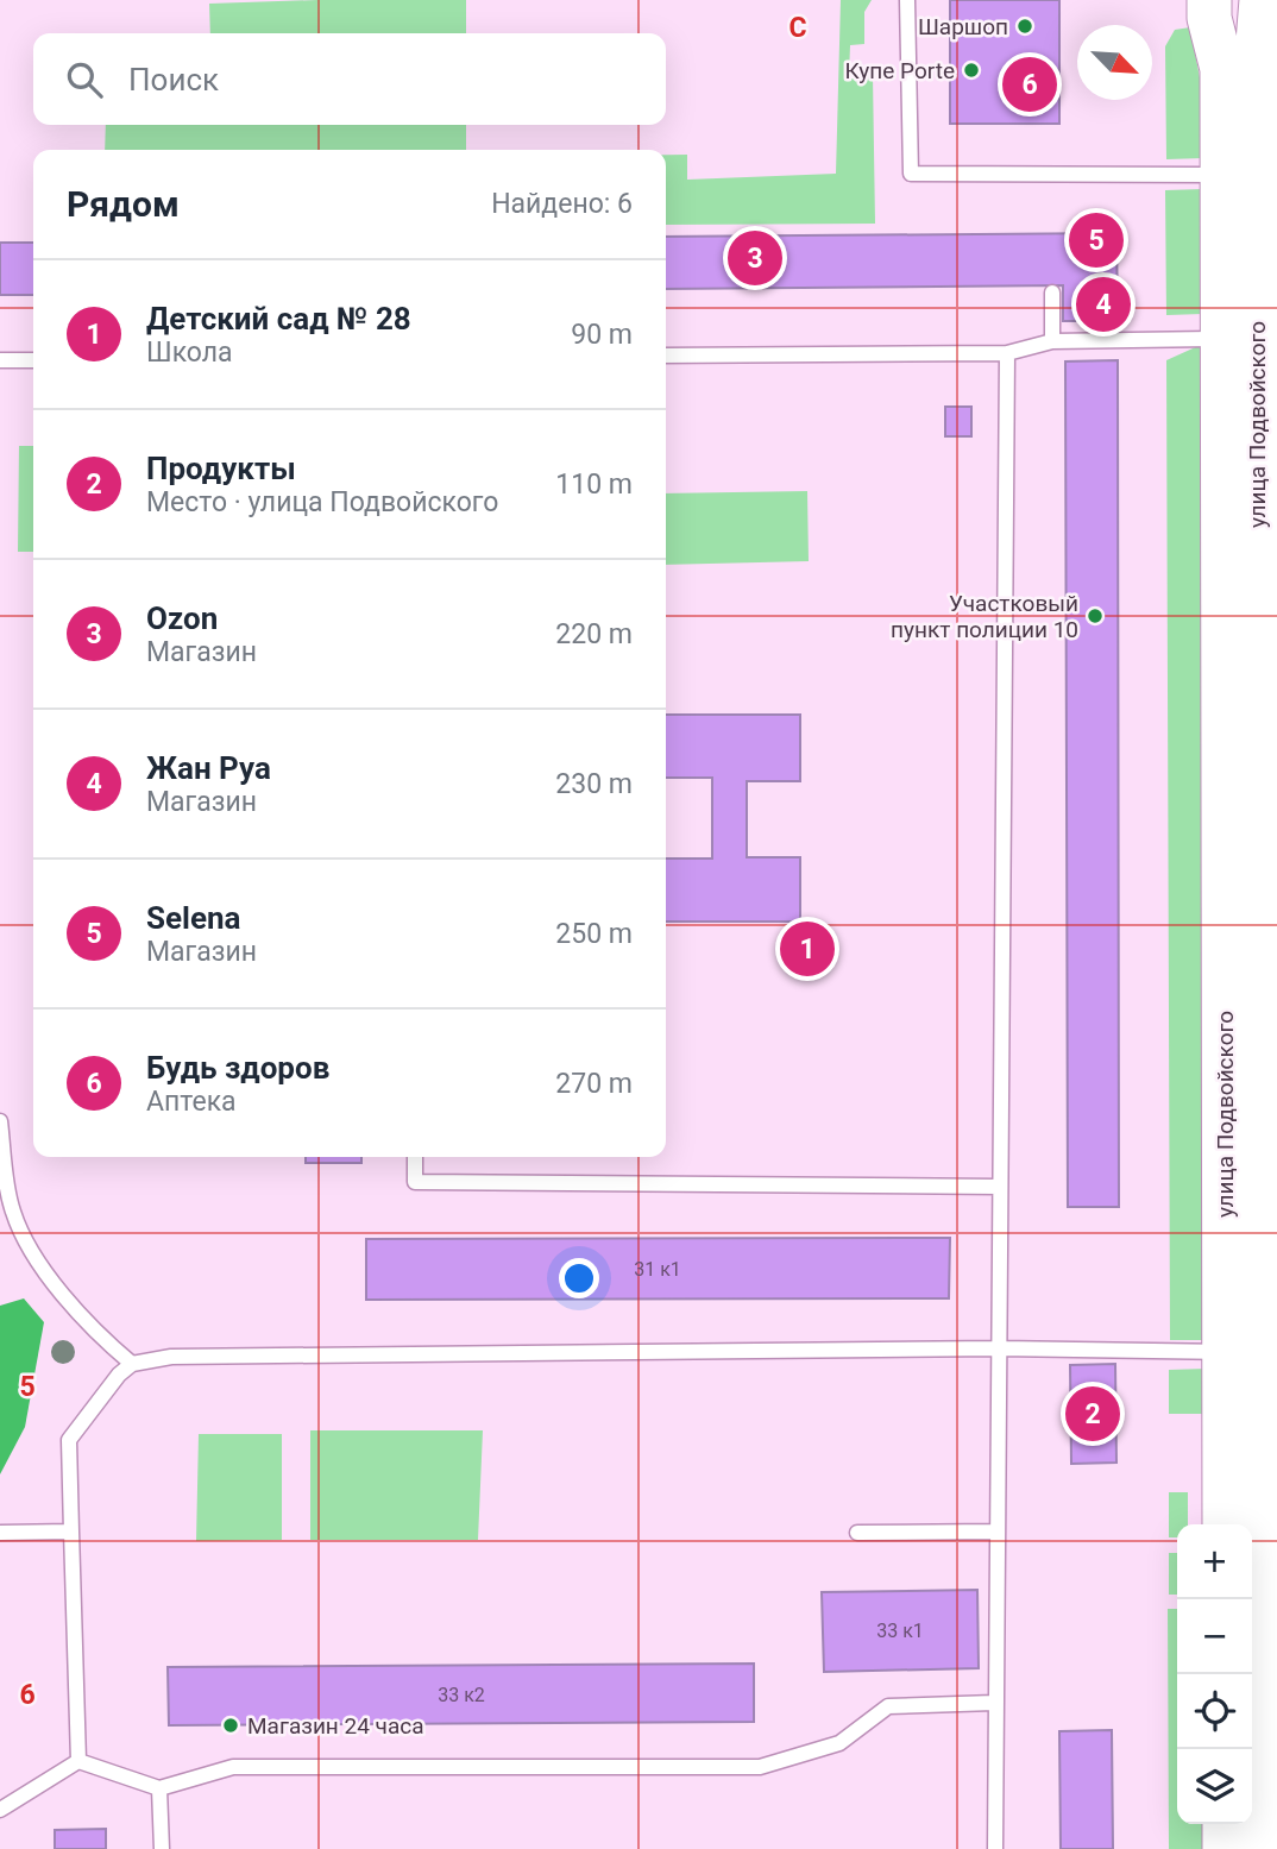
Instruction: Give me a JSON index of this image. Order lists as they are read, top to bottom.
{
  "streets": {
    "street": ["улица Подвойского"]
  },
  "places": [
    "Шаршоп",
    "Купе Porte",
    "Участковый пункт полиции 10",
    "Магазин 24 часа"
  ],
  "house_numbers": ["31 к1", "33 к1", "33 к2"],
  "north": "bottom right",
  "page": {
    "search": "Поиск",
    "pins": [
      "6",
      "5",
      "3",
      "4",
      "1",
      "2"
    ],
    "heading": ["Рядом", "Найдено: 6"],
    "list": [
      {
        "mark": "1",
        "name": "Детский сад № 28",
        "note": "Школа",
        "value": "90 m"
      },
      {
        "mark": "2",
        "name": "Продукты",
        "note": "Место · улица Подвойского",
        "value": "110 m"
      },
      {
        "mark": "3",
        "name": "Ozon",
        "note": "Магазин",
        "value": "220 m"
      },
      {
        "mark": "4",
        "name": "Жан Руа",
        "note": "Магазин",
        "value": "230 m"
      },
      {
        "mark": "5",
        "name": "Selena",
        "note": "Магазин",
        "value": "250 m"
      },
      {
        "mark": "6",
        "name": "Будь здоров",
        "note": "Аптека",
        "value": "270 m"
      }
    ],
    "map_buttons": ["+", "−"]
  },
  "grid": {
    "columns": ["C"],
    "rows": ["5", "6"]
  }
}
